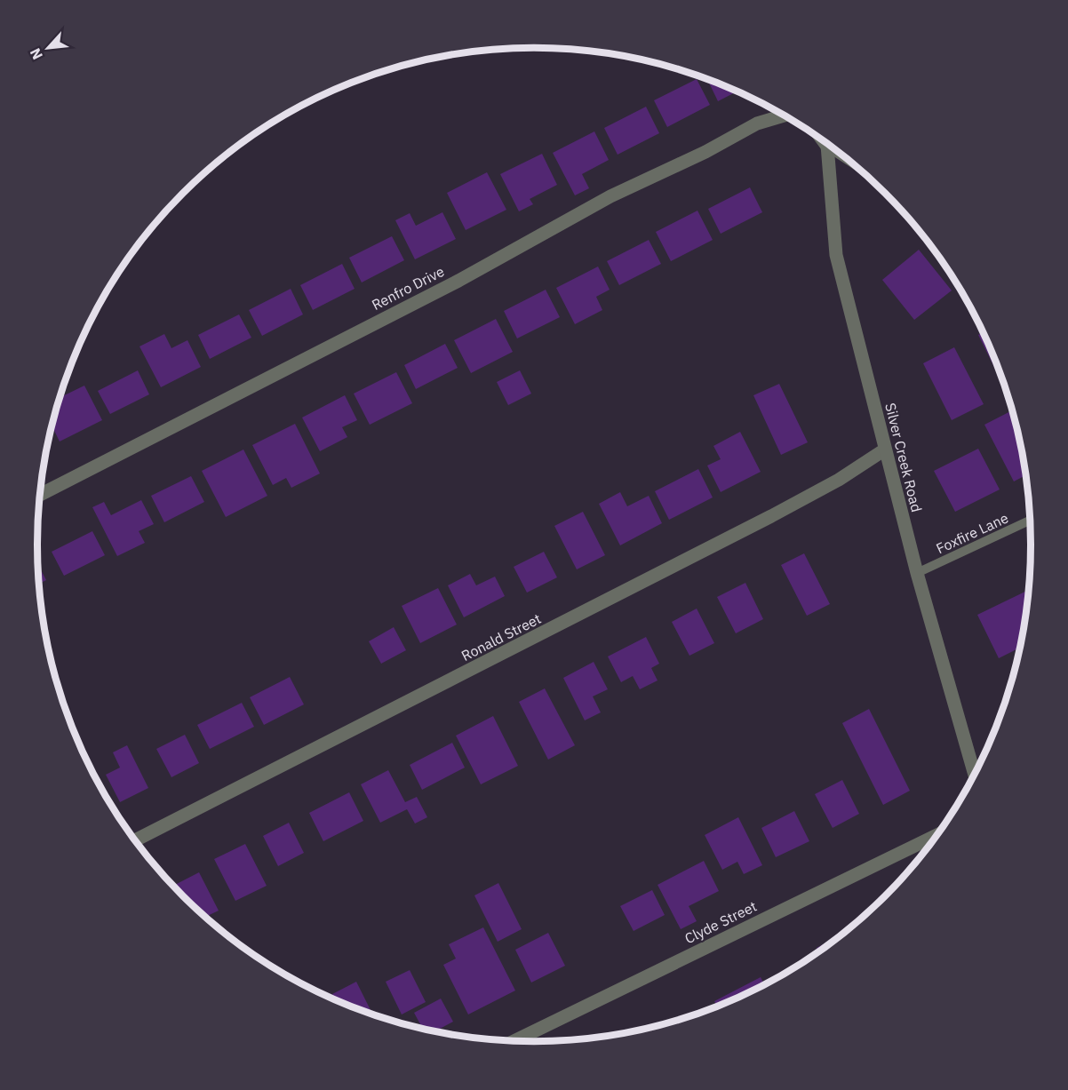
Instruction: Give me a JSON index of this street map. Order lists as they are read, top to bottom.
{
  "streets": {
    "street": [
      "Renfro Drive",
      "Silver Creek Road",
      "Ronald Street",
      "Clyde Street"
    ],
    "lane": ["Foxfire Lane"]
  },
  "crossings": [
    ["Silver Creek Road", "Foxfire Lane"],
    ["Silver Creek Road", "Ronald Street"]
  ],
  "north": "bottom left"
}
